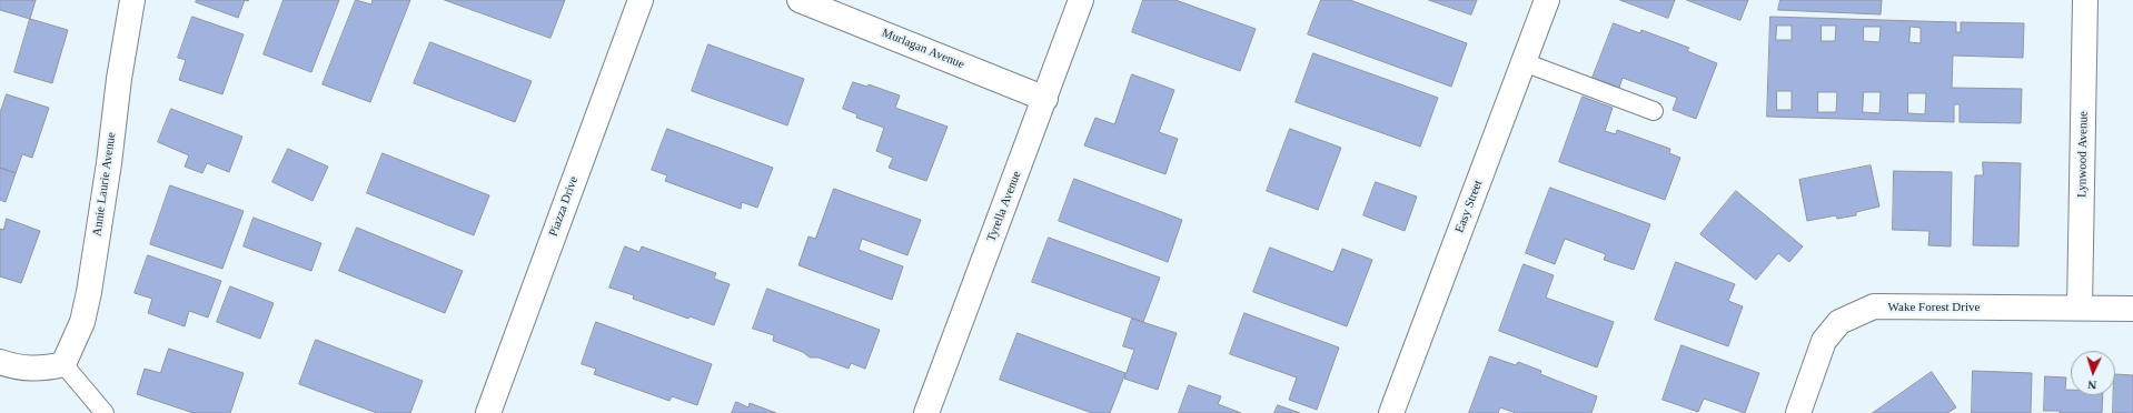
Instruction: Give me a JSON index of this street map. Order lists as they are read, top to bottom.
{
  "streets": {
    "street": [
      "Murlagan Avenue",
      "Lynwood Avenue",
      "Annie Laurie Avenue",
      "Piazza Drive",
      "Tyrella Avenue",
      "Easy Street",
      "Wake Forest Drive"
    ]
  },
  "crossings": [
    ["Murlagan Avenue", "Tyrella Avenue"],
    ["Lynwood Avenue", "Wake Forest Drive"]
  ],
  "north": "bottom"
}
